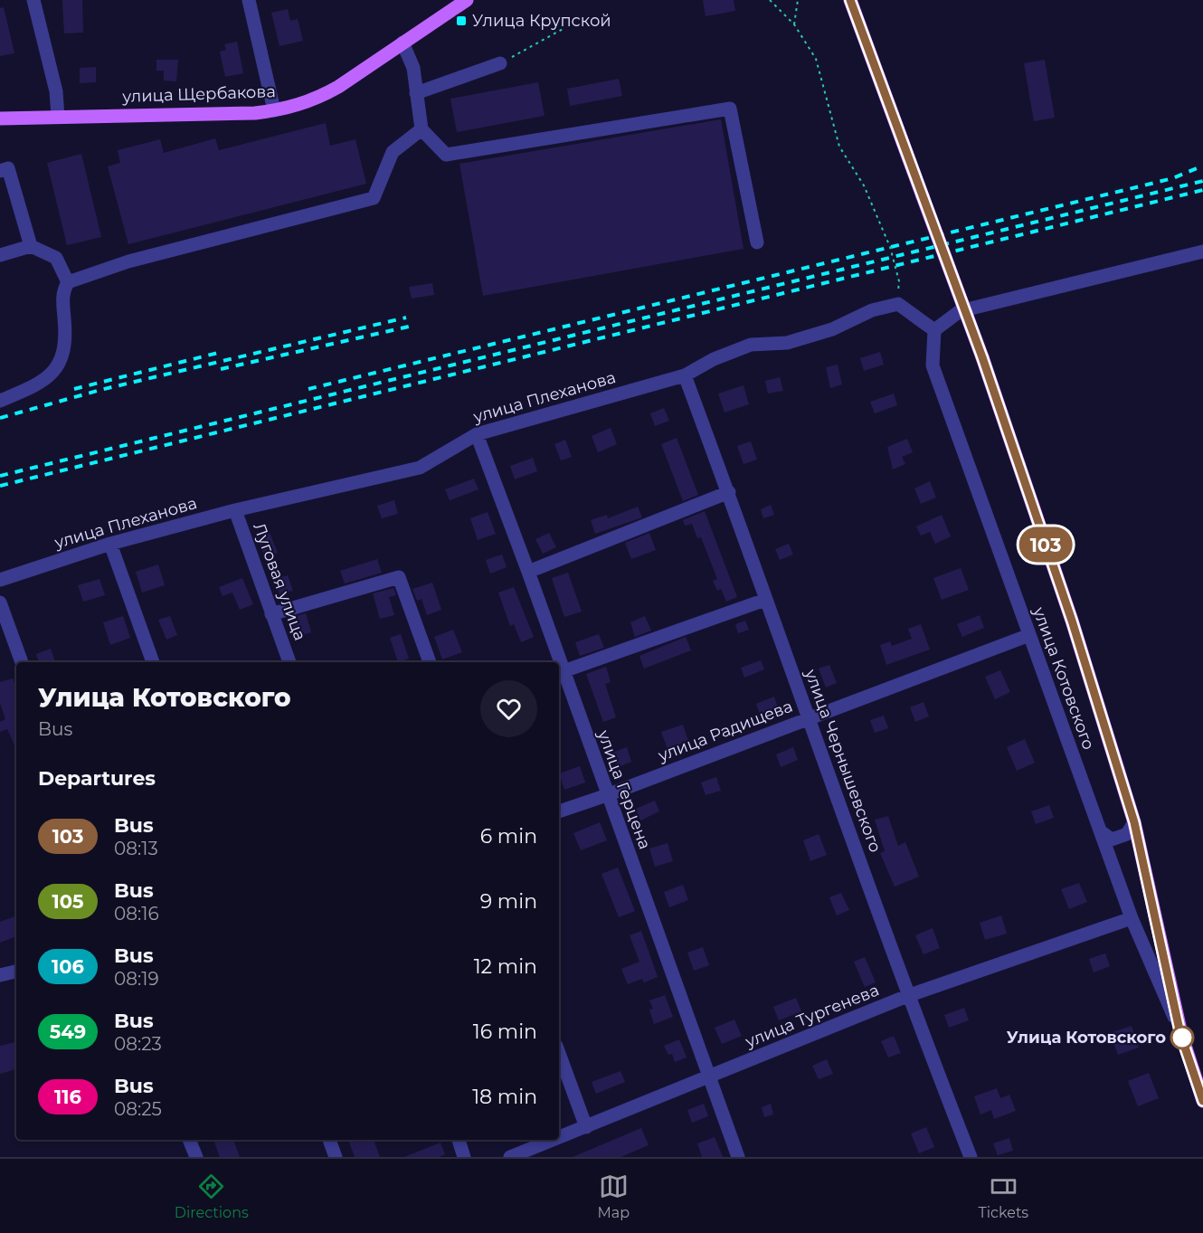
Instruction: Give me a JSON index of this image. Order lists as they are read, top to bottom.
{
  "streets": {
    "main road": ["улица Щербакова"],
    "street": [
      "улица Плеханова",
      "Луговая улица",
      "улица Котовского",
      "улица Радищева",
      "улица Чернышевского",
      "улица Герцена",
      "улица Тургенева"
    ]
  },
  "crossings": [
    ["улица Плеханова", "Луговая улица"],
    ["улица Плеханова", "улица Чернышевского"],
    ["улица Плеханова", "улица Герцена"],
    ["улица Котовского", "улица Радищева"],
    ["улица Котовского", "улица Тургенева"],
    ["улица Радищева", "улица Чернышевского"],
    ["улица Радищева", "улица Герцена"],
    ["улица Чернышевского", "улица Тургенева"],
    ["улица Герцена", "улица Тургенева"]
  ],
  "places": {
    "transit": ["Улица Крупской"],
    "other": ["Улица Котовского"]
  },
  "lines": ["bus line 103"],
  "page": {
    "on_map": "103",
    "heading": [
      ["Улица Котовского", "Bus"],
      "Departures"
    ],
    "list": [
      {
        "mark": "103",
        "name": "Bus",
        "note": "08:13",
        "value": "6 min"
      },
      {
        "mark": "105",
        "name": "Bus",
        "note": "08:16",
        "value": "9 min"
      },
      {
        "mark": "106",
        "name": "Bus",
        "note": "08:19",
        "value": "12 min"
      },
      {
        "mark": "549",
        "name": "Bus",
        "note": "08:23",
        "value": "16 min"
      },
      {
        "mark": "116",
        "name": "Bus",
        "note": "08:25",
        "value": "18 min"
      }
    ],
    "tabs": ["Directions", "Map", "Tickets"]
  }
}
